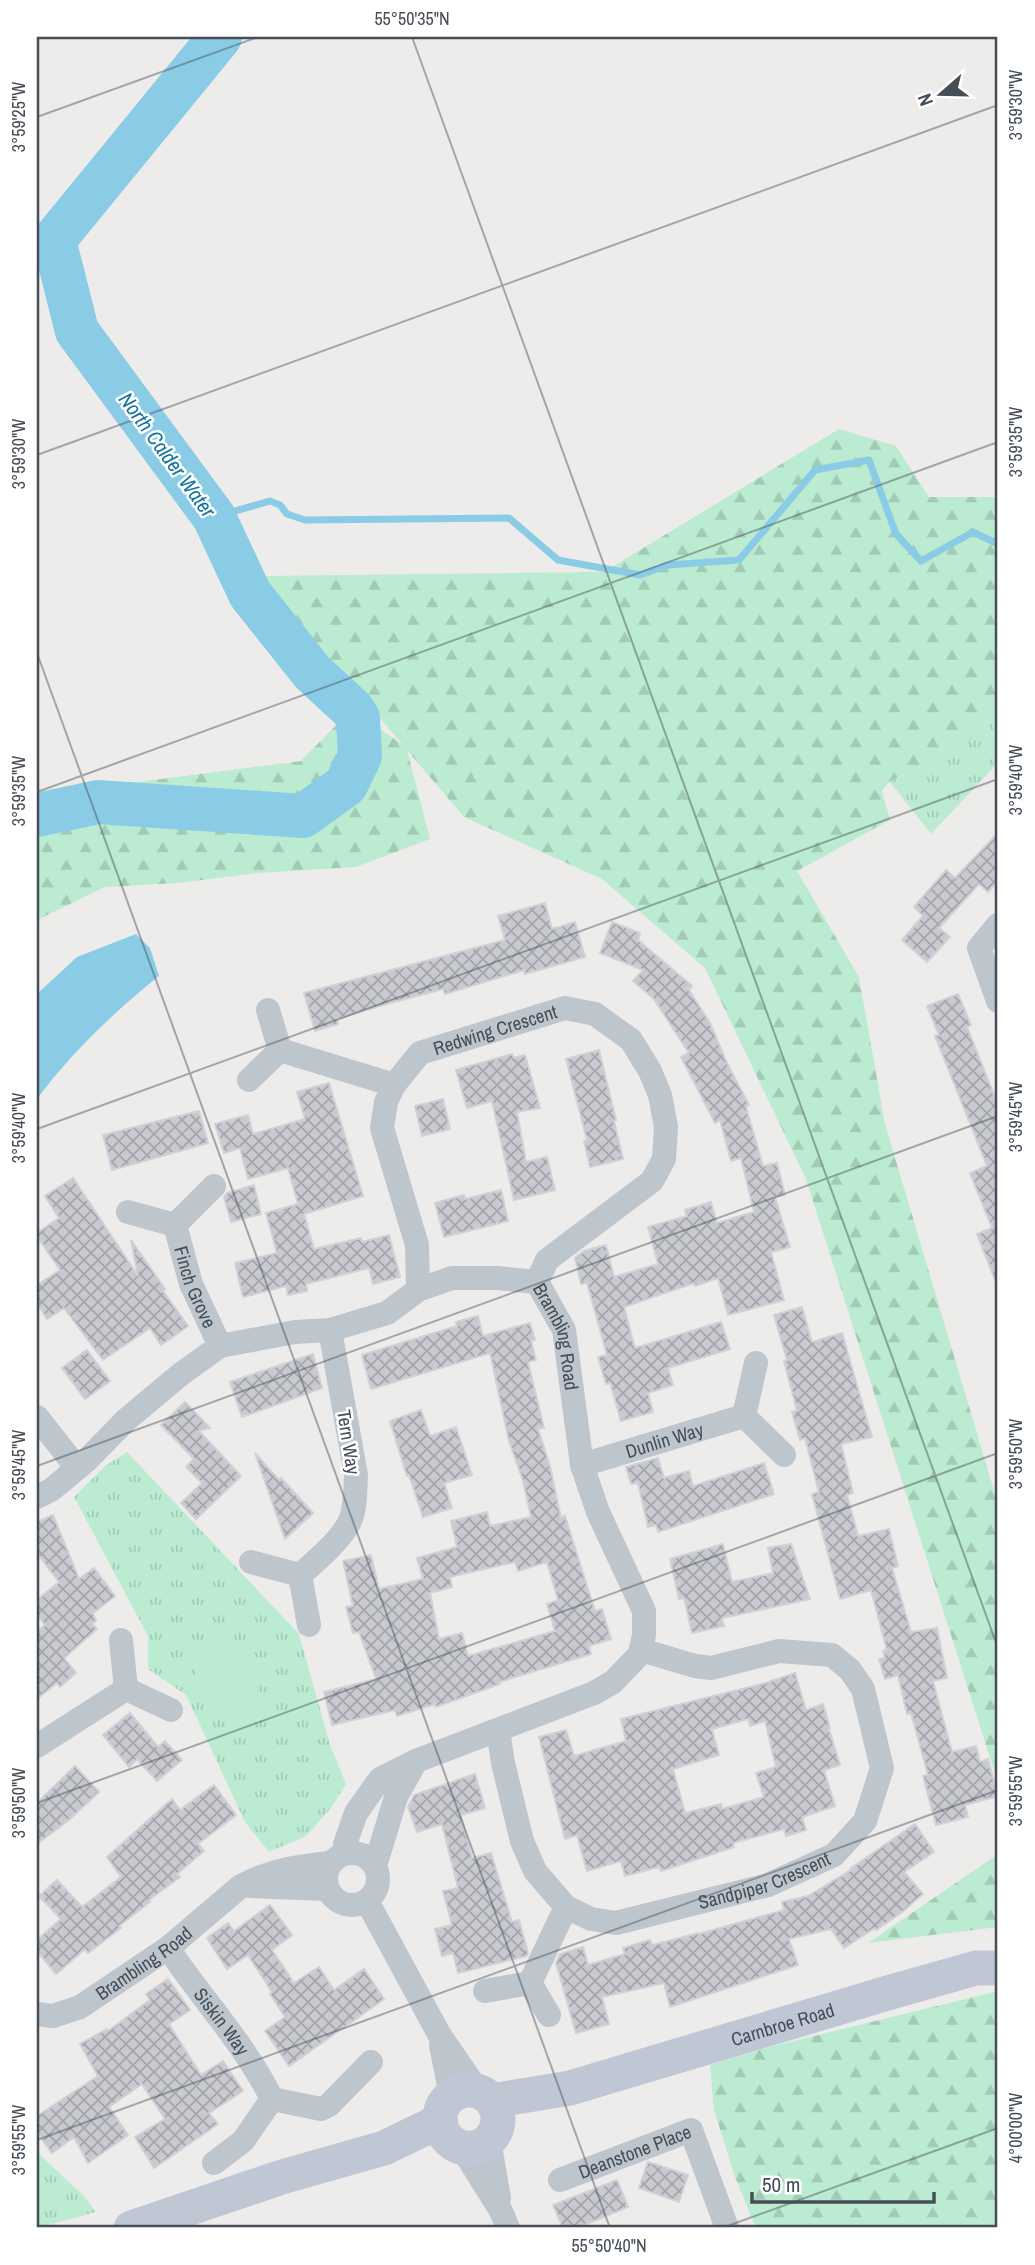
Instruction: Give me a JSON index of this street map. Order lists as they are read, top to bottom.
{
  "streets": {
    "street": [
      "Redwing Crescent",
      "Finch Grove",
      "Brambling Road",
      "Dunlin Way",
      "Tern Way",
      "Sandpiper Crescent",
      "Siskin Way",
      "Carnbroe Road",
      "Deanstone Place"
    ]
  },
  "crossings": [
    ["Redwing Crescent", "Brambling Road"],
    ["Finch Grove", "Brambling Road"],
    ["Brambling Road", "Dunlin Way"],
    ["Brambling Road", "Tern Way"],
    ["Brambling Road", "Sandpiper Crescent"],
    ["Brambling Road", "Siskin Way"]
  ],
  "water": ["North Calder Water"],
  "scale_bar": "50 m",
  "north": "left",
  "coordinates": [
    "55°50'35\"N",
    "3°59'30\"W",
    "3°59'25\"W",
    "3°59'35\"W",
    "3°59'40\"W",
    "3°59'45\"W",
    "3°59'50\"W",
    "3°59'55\"W",
    "4°00'00\"W",
    "55°50'40\"N"
  ]
}
